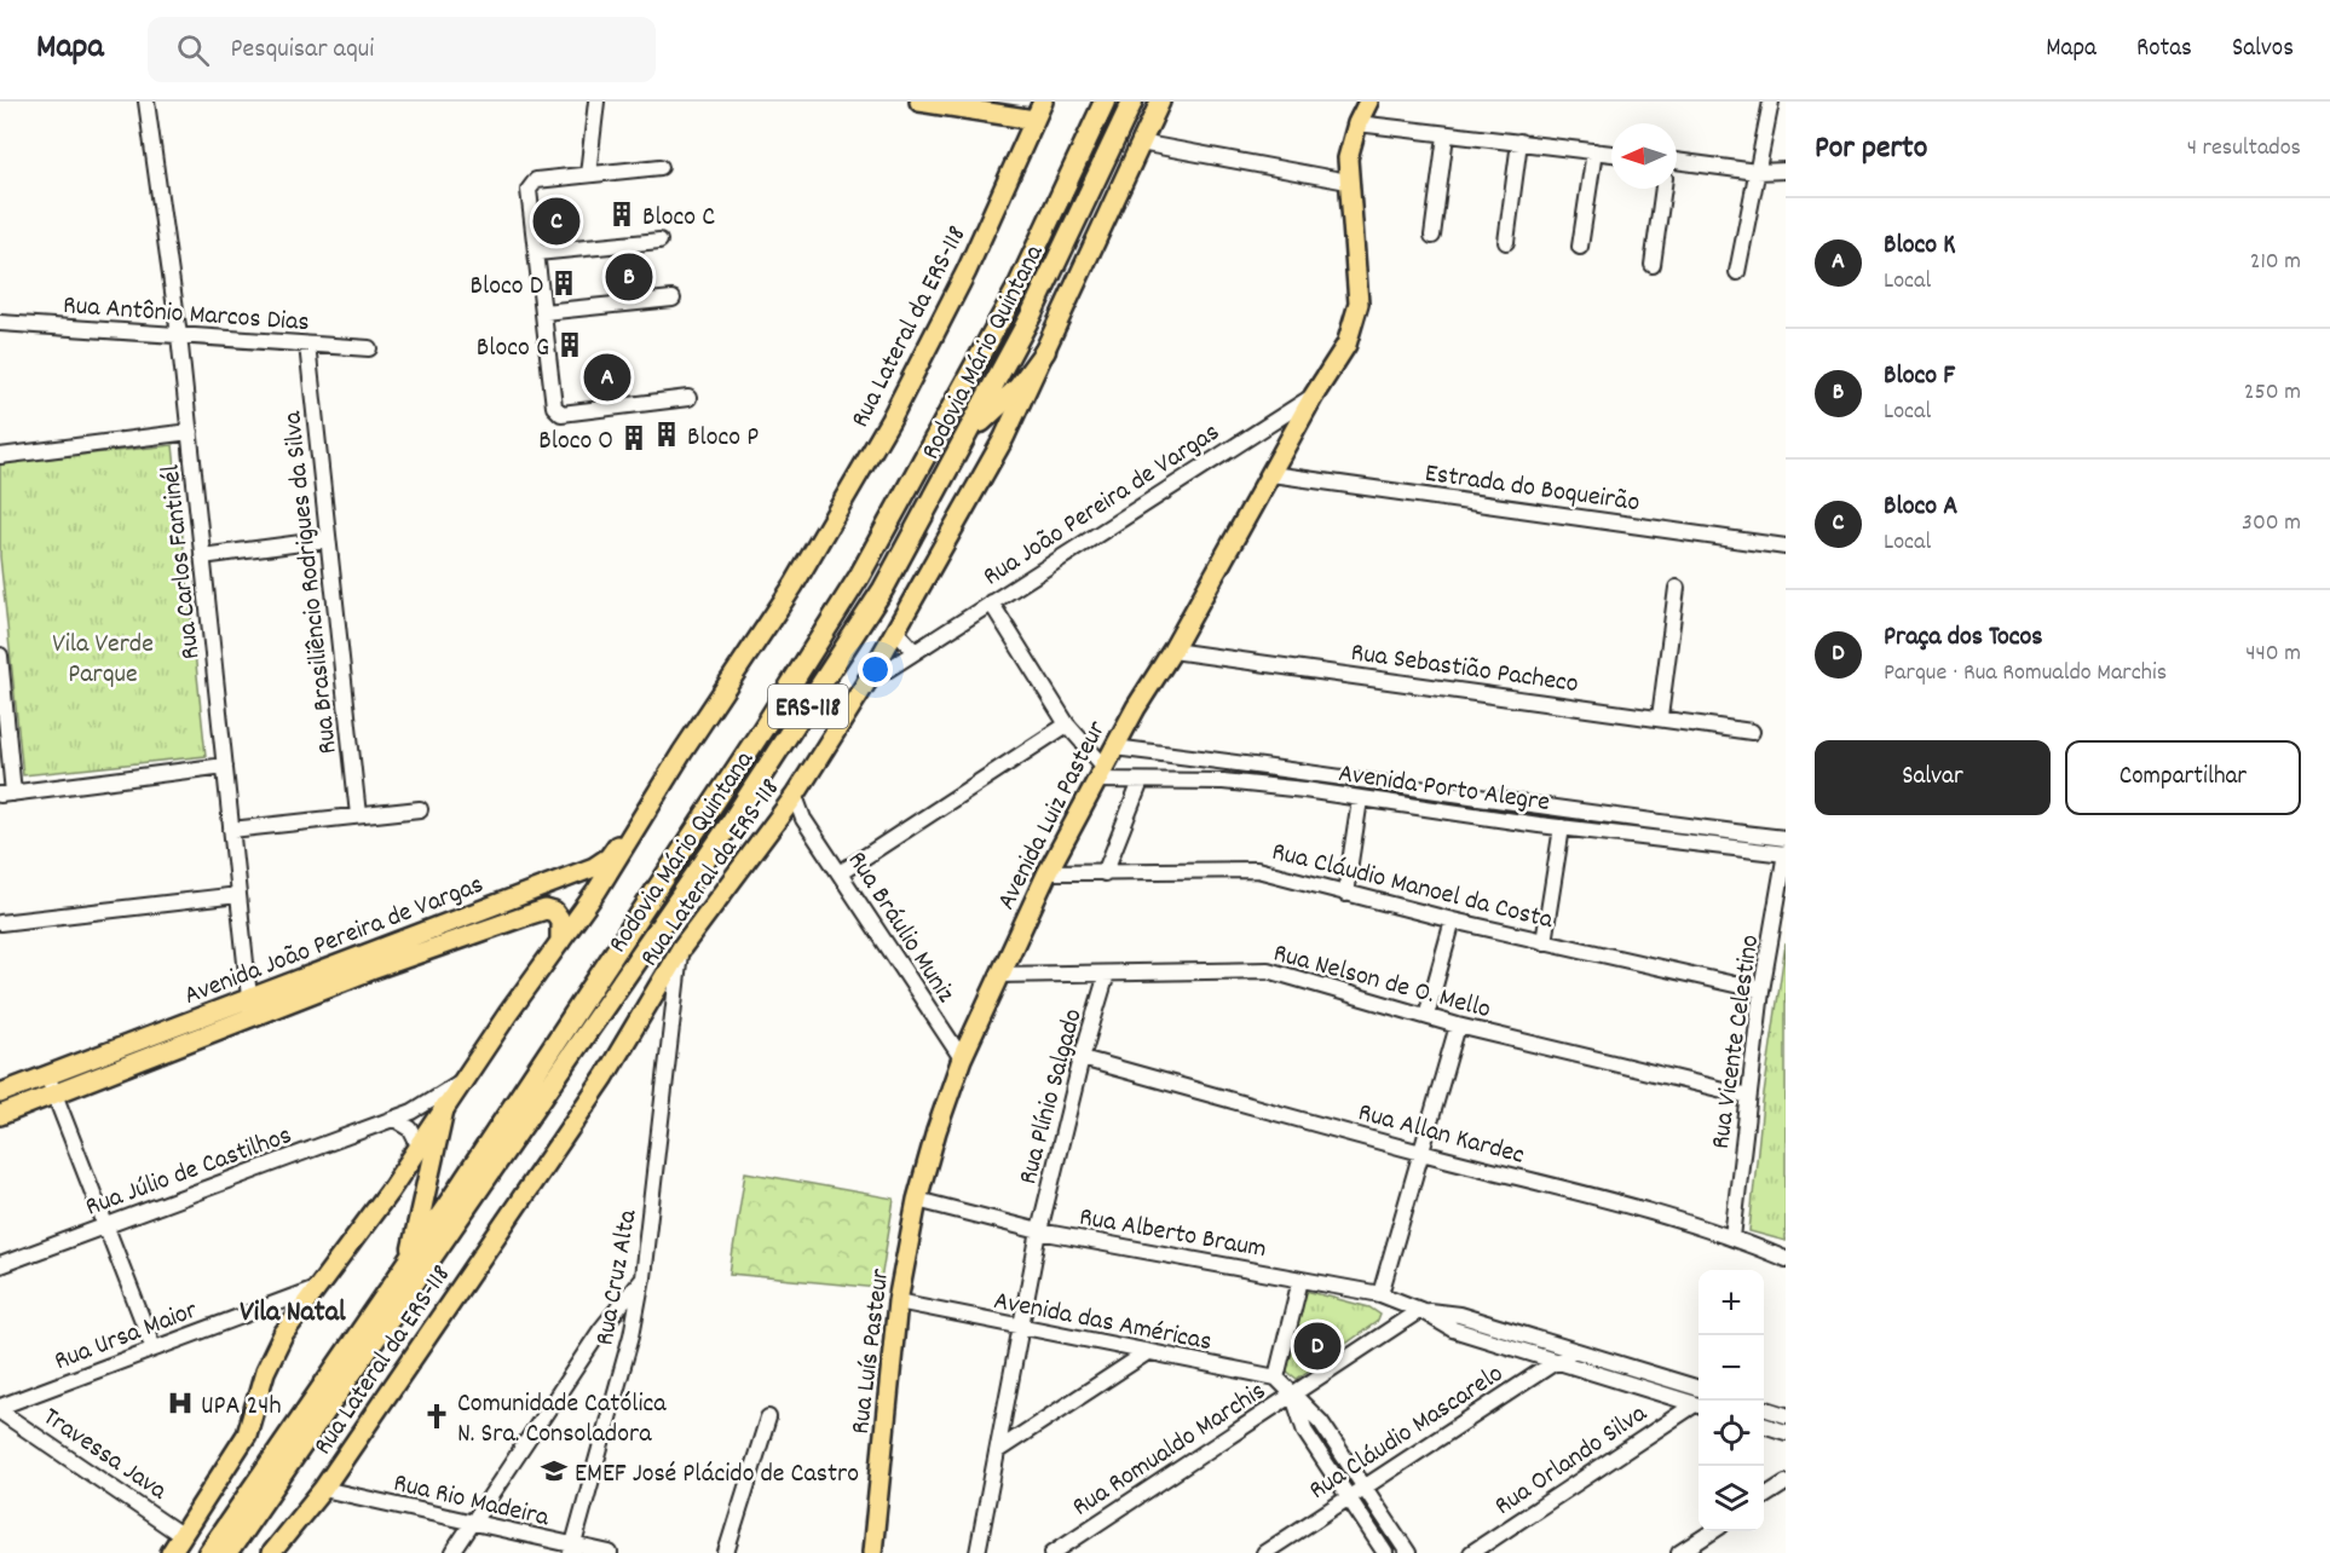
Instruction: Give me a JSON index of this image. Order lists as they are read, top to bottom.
{
  "streets": {
    "highway": ["Rodovia Mário Quintana", "ERS-118"],
    "main road": [
      "Rua Lateral da ERS-118",
      "Avenida Luiz Pasteur",
      "Avenida João Pereira de Vargas",
      "Rua Luís Pasteur"
    ],
    "street": [
      "Rua Antônio Marcos Dias",
      "Estrada do Boqueirão",
      "Rua João Pereira de Vargas",
      "Rua Carlos Fantinél",
      "Rua Brasiliêncio Rodrigues da Silva",
      "Rua Sebastião Pacheco",
      "Avenida Porto Alegre",
      "Rua Cláudio Manoel da Costa",
      "Rua Bráulio Muniz",
      "Rua Nelson de O. Mello",
      "Rua Vicente Celestino",
      "Rua Plínio Salgado",
      "Rua Allan Kardec",
      "Rua Júlio de Castilhos",
      "Rua Alberto Braum",
      "Rua Cruz Alta",
      "Avenida das Américas",
      "Rua Ursa Maior",
      "Rua Cláudio Mascarelo",
      "Rua Romualdo Marchis",
      "Travessa Java",
      "Rua Orlando Silva",
      "Rua Rio Madeira"
    ]
  },
  "crossings": [
    ["Rua Antônio Marcos Dias", "Rua Carlos Fantinél"],
    ["Rua Antônio Marcos Dias", "Rua Brasiliêncio Rodrigues da Silva"],
    ["Rua Lateral da ERS-118", "Rua João Pereira de Vargas"],
    ["Rua Lateral da ERS-118", "Rua Bráulio Muniz"],
    ["Rua Lateral da ERS-118", "Avenida João Pereira de Vargas"],
    ["Rua Lateral da ERS-118", "Rua Júlio de Castilhos"],
    ["Rua Lateral da ERS-118", "Rua Cruz Alta"],
    ["Rua Lateral da ERS-118", "Rua Ursa Maior"],
    ["Rua Lateral da ERS-118", "Travessa Java"],
    ["Rua Lateral da ERS-118", "Rua Rio Madeira"],
    ["Estrada do Boqueirão", "Avenida Luiz Pasteur"],
    ["Rua Carlos Fantinél", "Avenida João Pereira de Vargas"],
    ["Rua Sebastião Pacheco", "Avenida Luiz Pasteur"],
    ["Avenida Porto Alegre", "Avenida Luiz Pasteur"],
    ["Avenida Porto Alegre", "Rua Vicente Celestino"],
    ["Avenida Luiz Pasteur", "Rua Cláudio Manoel da Costa"],
    ["Avenida Luiz Pasteur", "Rua Bráulio Muniz"],
    ["Avenida Luiz Pasteur", "Rua Nelson de O. Mello"],
    ["Avenida Luiz Pasteur", "Rua Alberto Braum"],
    ["Avenida Luiz Pasteur", "Rua Luís Pasteur"],
    ["Rua Cláudio Manoel da Costa", "Rua Vicente Celestino"],
    ["Rua Nelson de O. Mello", "Rua Vicente Celestino"],
    ["Rua Nelson de O. Mello", "Rua Plínio Salgado"],
    ["Rua Vicente Celestino", "Rua Allan Kardec"],
    ["Rua Plínio Salgado", "Rua Allan Kardec"],
    ["Rua Plínio Salgado", "Rua Alberto Braum"],
    ["Rua Plínio Salgado", "Avenida das Américas"],
    ["Rua Alberto Braum", "Rua Luís Pasteur"],
    ["Rua Alberto Braum", "Rua Romualdo Marchis"],
    ["Rua Cruz Alta", "Rua Rio Madeira"],
    ["Avenida das Américas", "Rua Luís Pasteur"],
    ["Rua Ursa Maior", "Travessa Java"]
  ],
  "districts": ["Vila Natal"],
  "parks": ["Vila Verde Parque"],
  "places": {
    "building": [
      "Bloco C",
      "Bloco D",
      "Bloco G",
      "Bloco P",
      "Bloco O"
    ],
    "hospital": ["UPA 24h"],
    "church": ["Comunidade Católica N. Sra. Consoladora"],
    "school or university": ["EMEF José Plácido de Castro"]
  },
  "north": "left",
  "page": {
    "header": "Mapa",
    "search": "Pesquisar aqui",
    "nav": ["Mapa", "Rotas", "Salvos"],
    "heading": ["Por perto", "4 resultados"],
    "pins": [
      "C",
      "B",
      "A",
      "D"
    ],
    "list": [
      {
        "mark": "A",
        "name": "Bloco K",
        "note": "Local",
        "value": "210 m"
      },
      {
        "mark": "B",
        "name": "Bloco F",
        "note": "Local",
        "value": "250 m"
      },
      {
        "mark": "C",
        "name": "Bloco A",
        "note": "Local",
        "value": "300 m"
      },
      {
        "mark": "D",
        "name": "Praça dos Tocos",
        "note": "Parque · Rua Romualdo Marchis",
        "value": "440 m"
      }
    ],
    "buttons": ["Salvar", "Compartilhar"],
    "map_buttons": ["+", "−"]
  }
}
